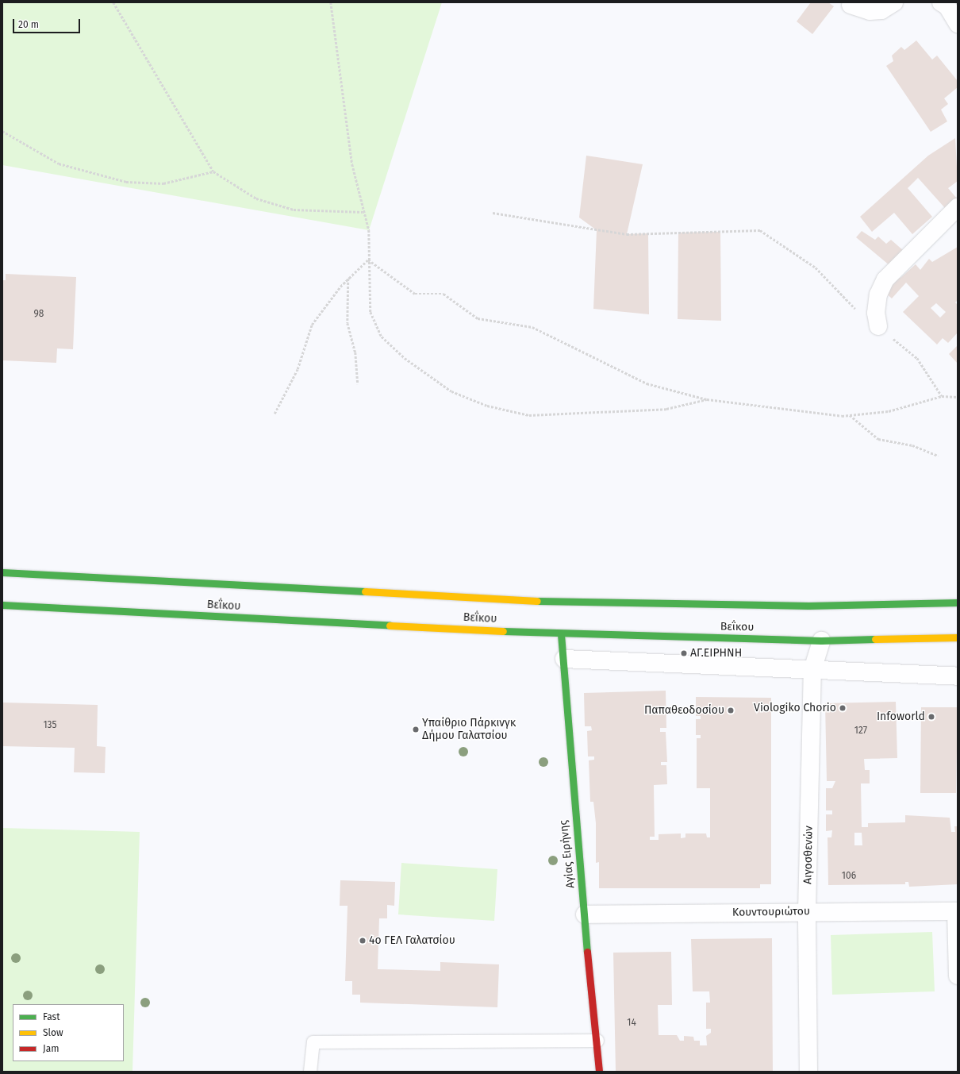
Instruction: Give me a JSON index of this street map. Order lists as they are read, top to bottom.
{
  "streets": {
    "main road": ["Βεΐκου", "Αγίας Ειρήνης"],
    "street": ["Αιγοσθενών", "Κουντουριώτου"]
  },
  "crossings": [
    ["Βεΐκου", "Αγίας Ειρήνης"],
    ["Βεΐκου", "Αιγοσθενών"],
    ["Αγίας Ειρήνης", "Κουντουριώτου"],
    ["Αιγοσθενών", "Κουντουριώτου"]
  ],
  "places": [
    "ΑΓ.ΕΙΡΗΝΗ",
    "Viologiko Chorio",
    "Παπαθεοδοσίου",
    "Infoworld",
    "Υπαίθριο Πάρκινγκ Δήμου Γαλατσίου",
    "4ο ΓΕΛ Γαλατσίου"
  ],
  "house_numbers": [
    "98",
    "135",
    "127",
    "106",
    "14"
  ],
  "legend": ["Fast", "Slow", "Jam"],
  "scale_bar": "20 m"
}
